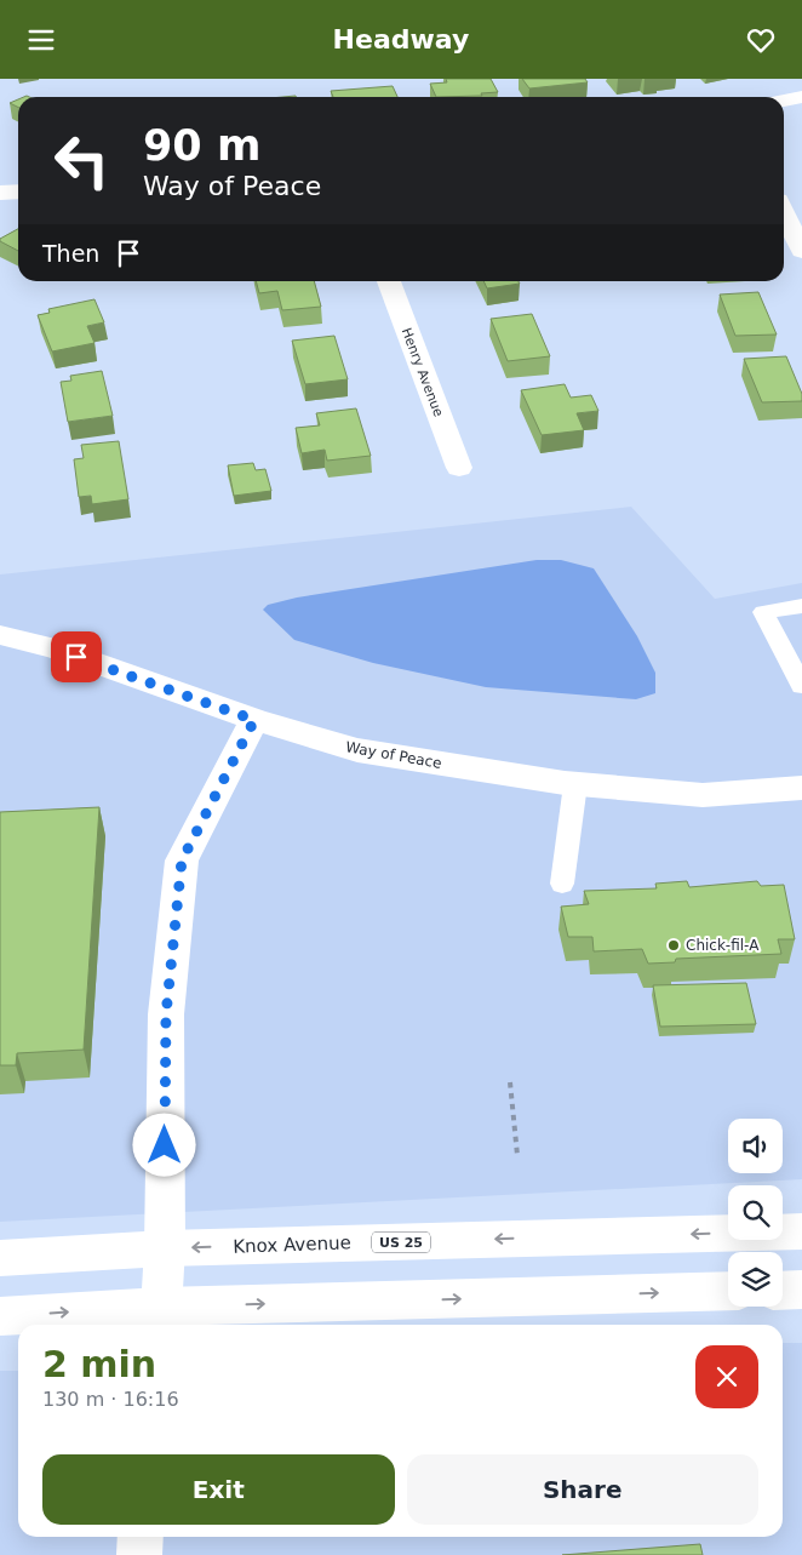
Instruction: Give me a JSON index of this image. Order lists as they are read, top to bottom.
{
  "streets": {
    "street": [
      "Henry Avenue",
      "Way of Peace",
      "US 25",
      "Knox Avenue"
    ]
  },
  "places": ["Chick-fil-A"],
  "page": {
    "header": "Headway",
    "turn": ["90 m", "Way of Peace"],
    "then": "Then",
    "heading": ["2 min", "130 m · 16:16"],
    "buttons": ["Exit", "Share"]
  }
}
